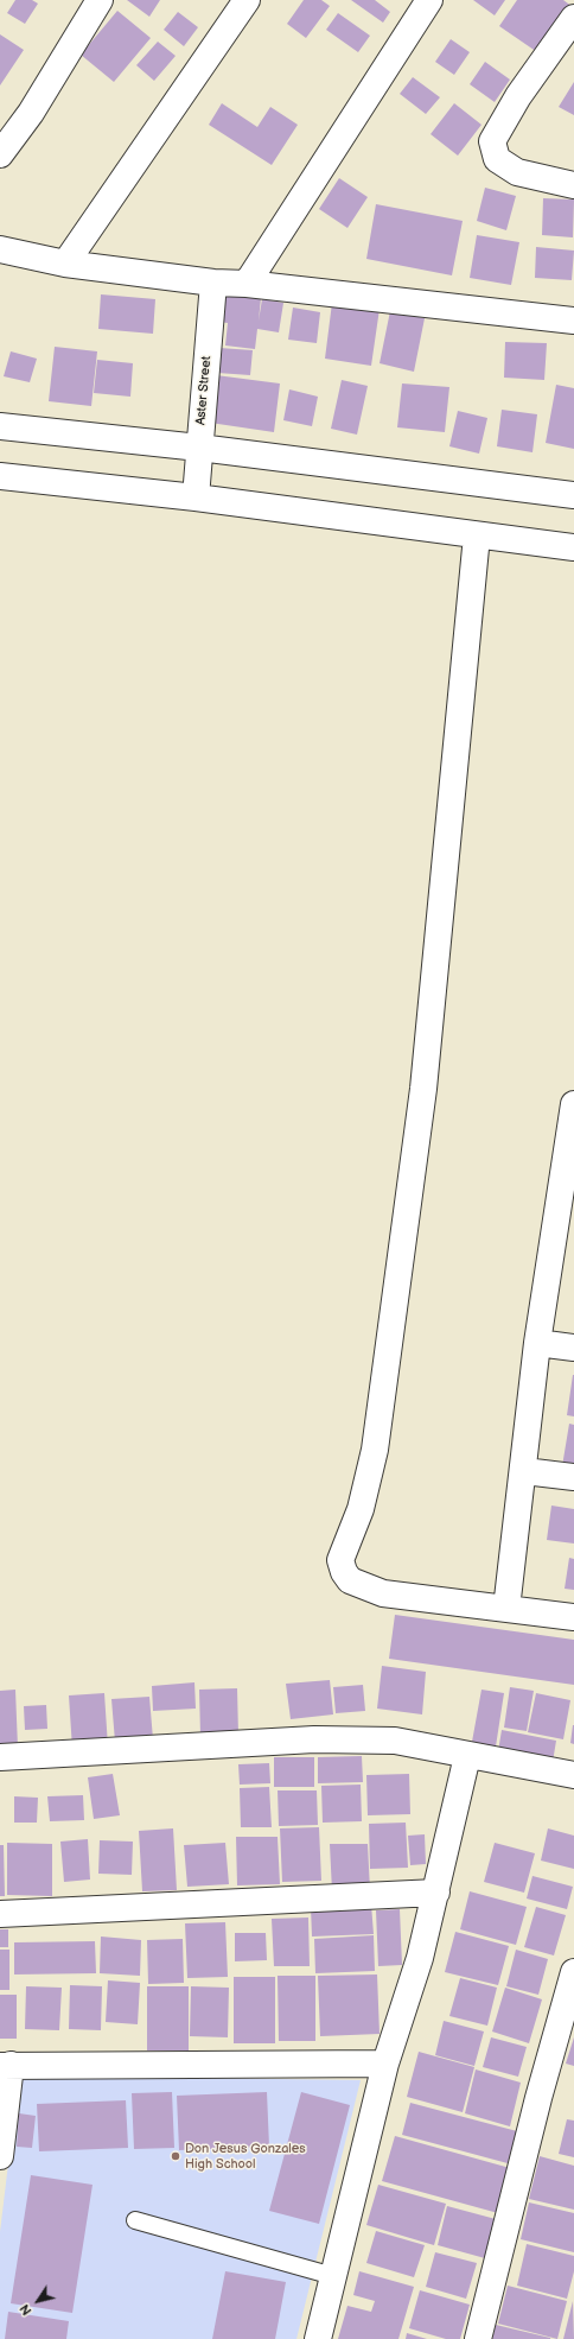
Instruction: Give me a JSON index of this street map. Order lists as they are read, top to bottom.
{
  "streets": {
    "street": ["Aster Street"]
  },
  "places": ["Don Jesus Gonzales High School"],
  "north": "bottom left"
}
